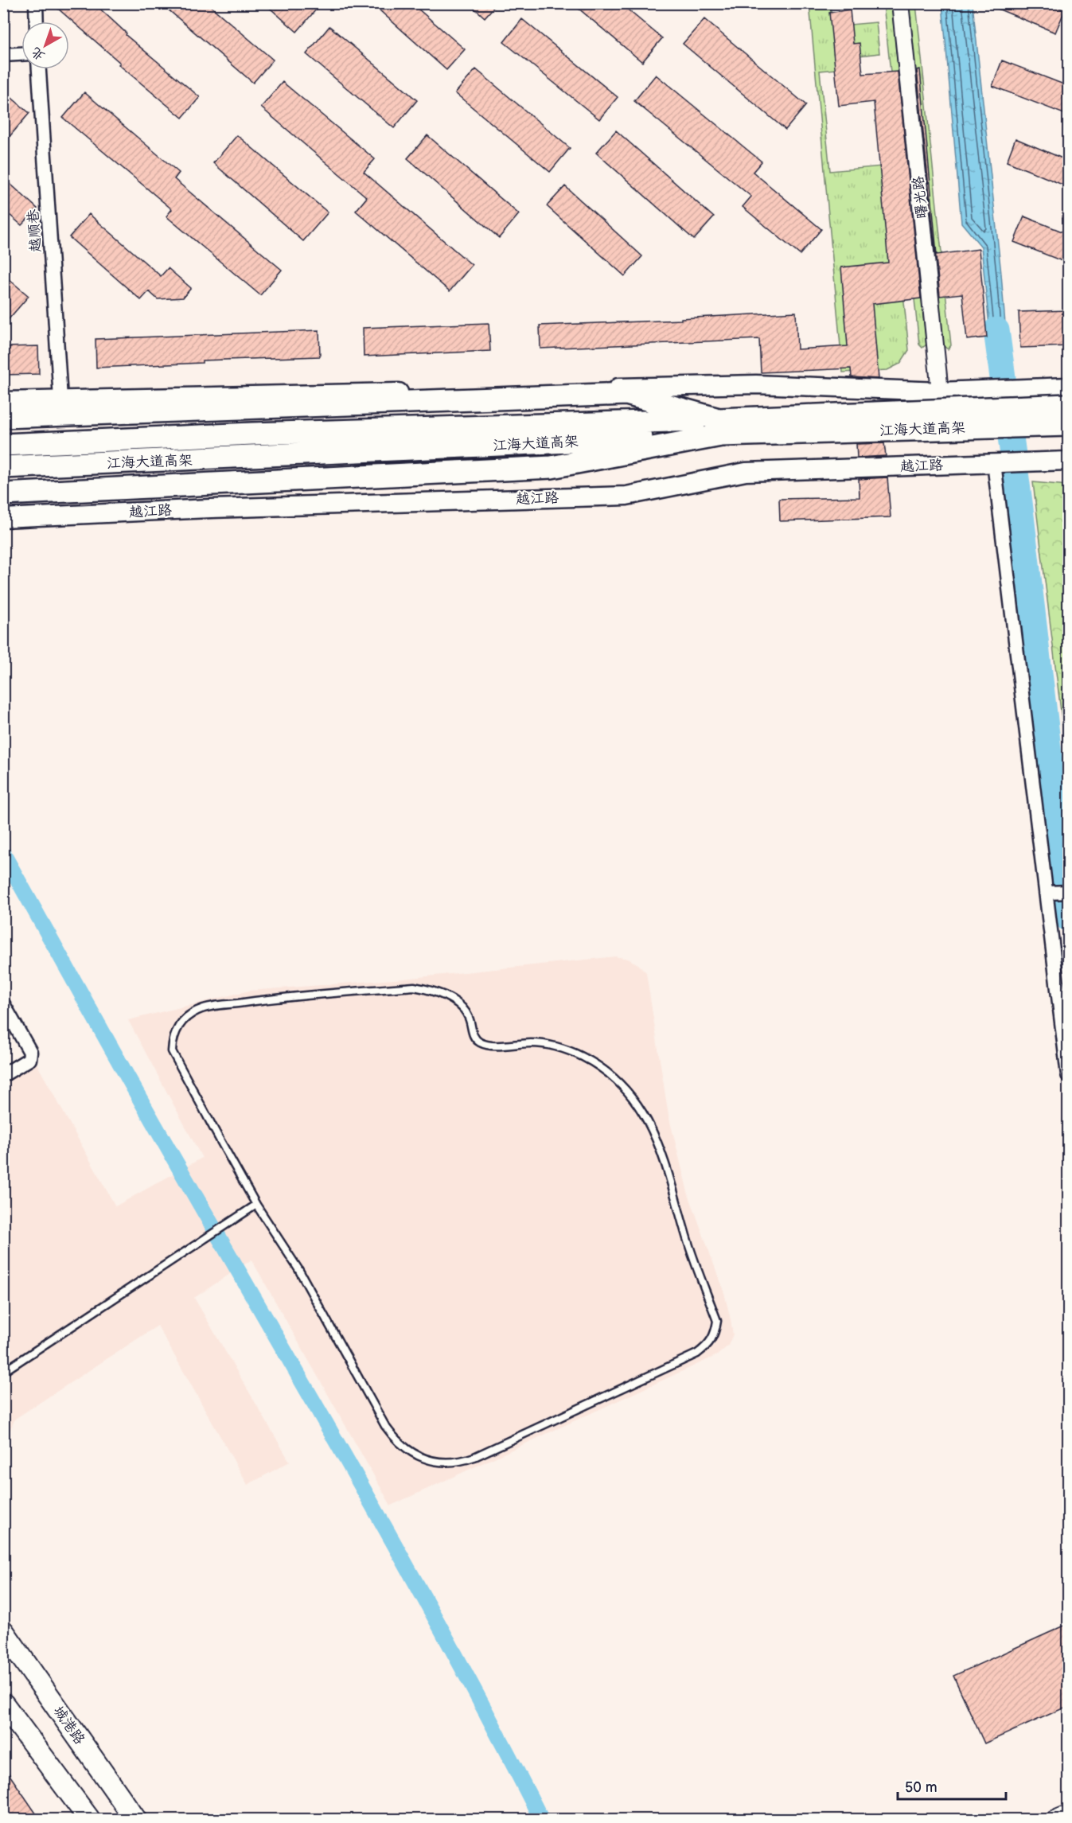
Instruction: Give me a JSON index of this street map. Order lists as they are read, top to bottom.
{
  "streets": {
    "highway": ["江海大道高架"],
    "main road": ["越江路", "城港路"],
    "street": ["曙光路", "越顺巷"]
  },
  "scale_bar": "50 m",
  "north": "bottom left"
}
